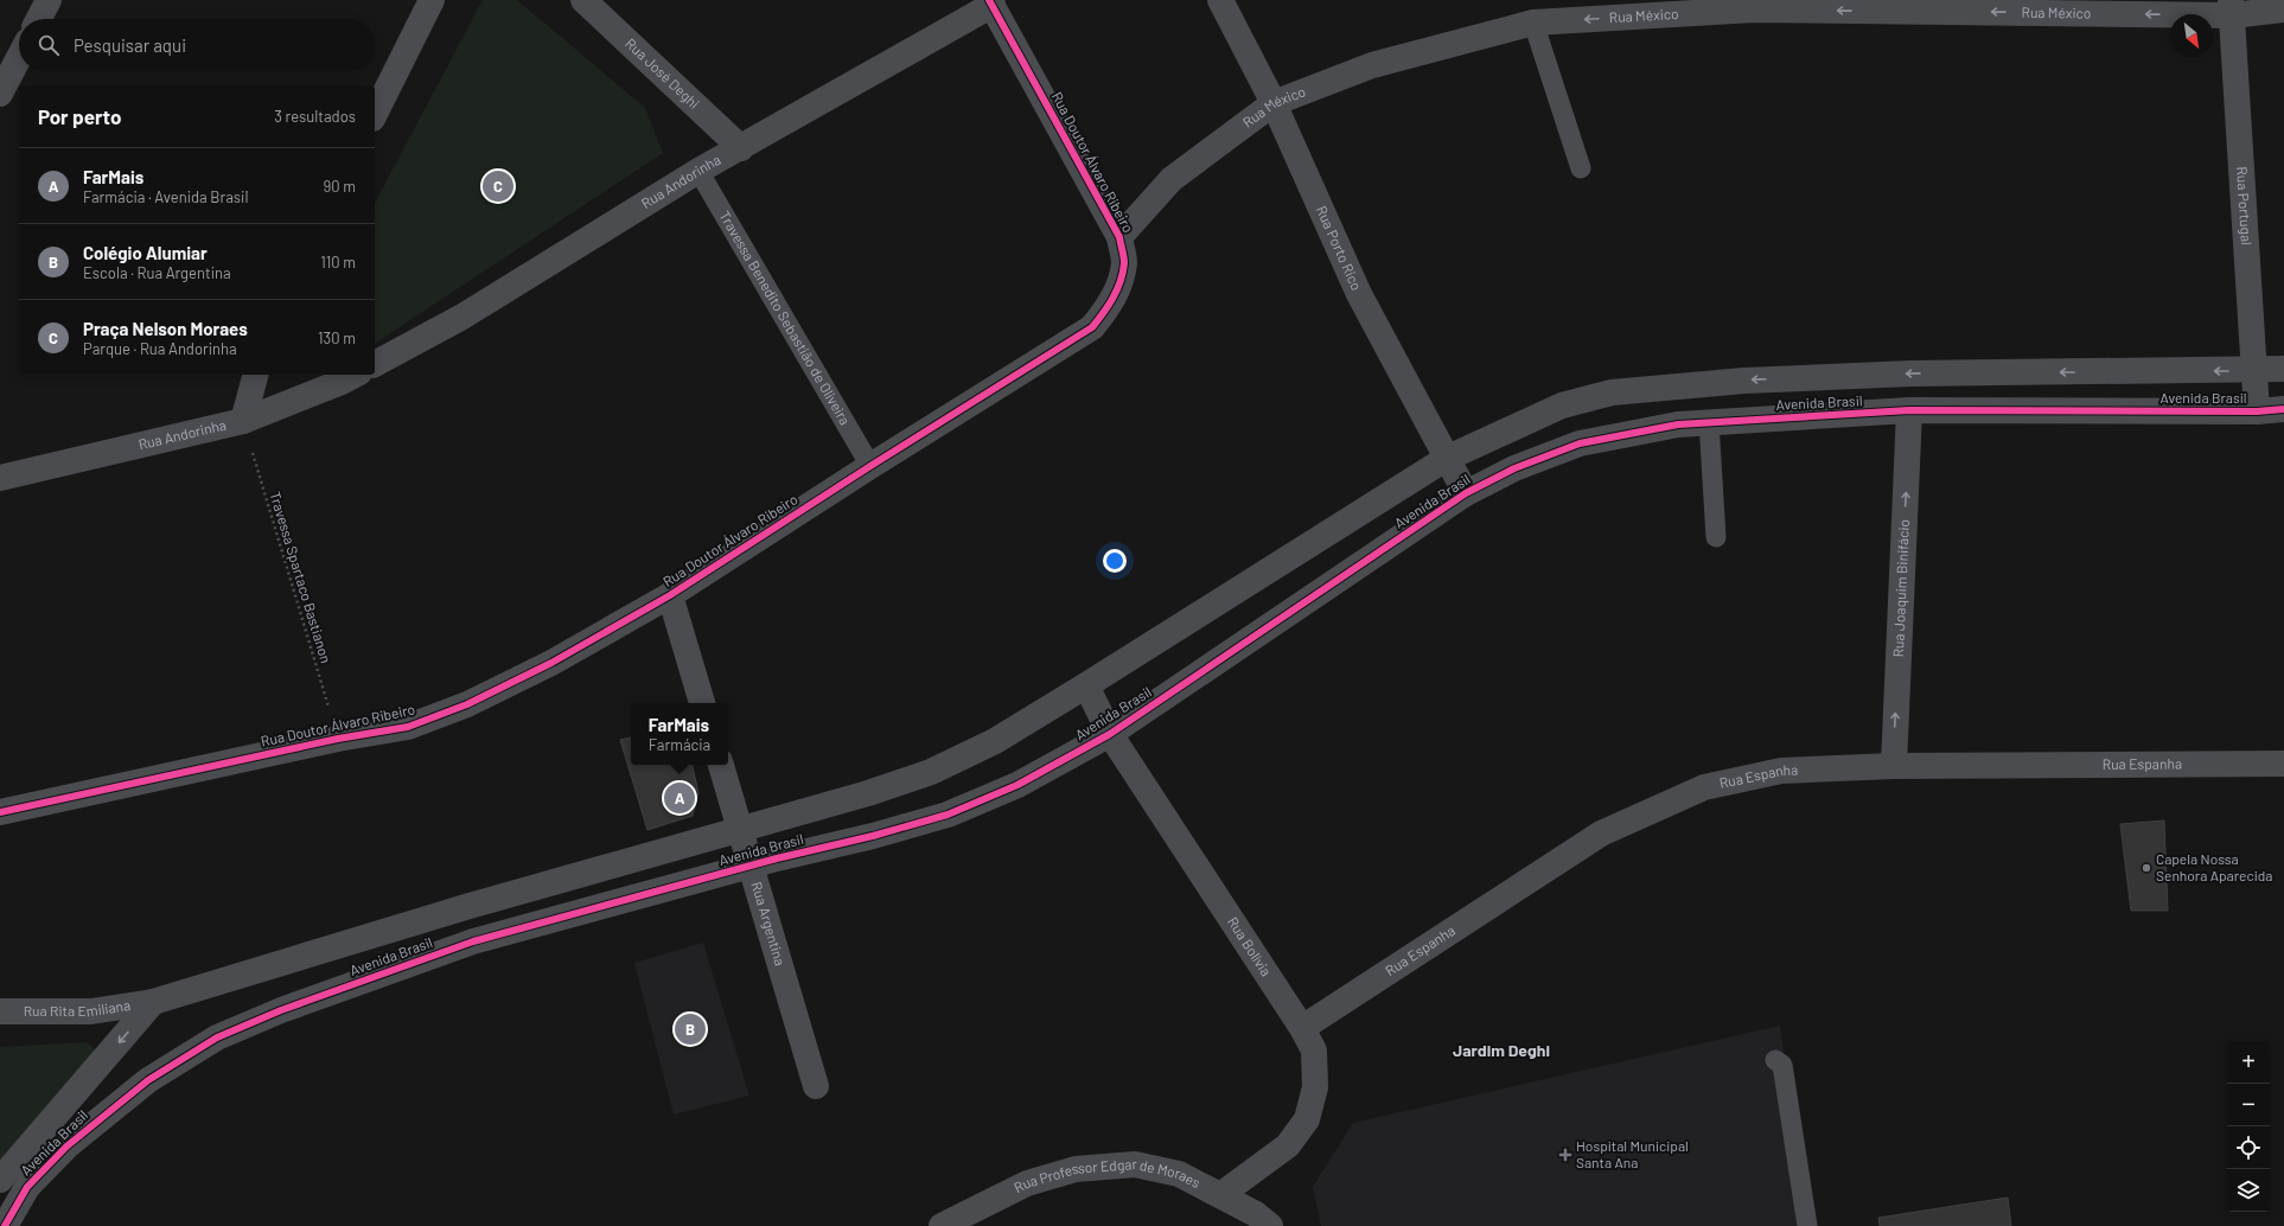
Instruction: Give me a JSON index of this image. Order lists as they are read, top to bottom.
{
  "streets": {
    "street": [
      "Rua México",
      "Rua José Deghi",
      "Rua Doutor Álvaro Ribeiro",
      "Rua Andorinha",
      "Rua Portugal",
      "Rua Porto Rico",
      "Avenida Brasil",
      "Rua Joaquim Binifácio",
      "Rua Espanha",
      "Rua Argentina",
      "Rua Bolívia",
      "Rua Rita Emiliana",
      "Rua Professor Edgar de Moraes"
    ],
    "lane": ["Travessa Benedito Sebastião de Oliveira"],
    "path": ["Travessa Spartaco Bastianon"]
  },
  "crossings": [
    ["Rua México", "Rua Doutor Álvaro Ribeiro"],
    ["Rua México", "Rua Portugal"],
    ["Rua México", "Rua Porto Rico"],
    ["Rua José Deghi", "Rua Andorinha"],
    ["Rua Doutor Álvaro Ribeiro", "Rua Andorinha"],
    ["Rua Doutor Álvaro Ribeiro", "Travessa Benedito Sebastião de Oliveira"],
    ["Rua Doutor Álvaro Ribeiro", "Travessa Spartaco Bastianon"],
    ["Rua Andorinha", "Travessa Benedito Sebastião de Oliveira"],
    ["Rua Andorinha", "Travessa Spartaco Bastianon"],
    ["Rua Portugal", "Avenida Brasil"],
    ["Rua Porto Rico", "Avenida Brasil"],
    ["Avenida Brasil", "Rua Joaquim Binifácio"],
    ["Avenida Brasil", "Rua Argentina"],
    ["Avenida Brasil", "Rua Bolívia"],
    ["Avenida Brasil", "Rua Rita Emiliana"],
    ["Rua Joaquim Binifácio", "Rua Espanha"],
    ["Rua Espanha", "Rua Bolívia"],
    ["Rua Bolívia", "Rua Professor Edgar de Moraes"]
  ],
  "one_way": ["Rua México", "Rua Joaquim Binifácio"],
  "districts": ["Jardim Deghi"],
  "places": {
    "other": ["Capela Nossa Senhora Aparecida"],
    "health": ["Hospital Municipal Santa Ana"]
  },
  "north": "bottom right",
  "page": {
    "search": "Pesquisar aqui",
    "heading": ["Por perto", "3 resultados"],
    "list": [
      {
        "mark": "A",
        "name": "FarMais",
        "note": "Farmácia · Avenida Brasil",
        "value": "90 m"
      },
      {
        "mark": "B",
        "name": "Colégio Alumiar",
        "note": "Escola · Rua Argentina",
        "value": "110 m"
      },
      {
        "mark": "C",
        "name": "Praça Nelson Moraes",
        "note": "Parque · Rua Andorinha",
        "value": "130 m"
      }
    ],
    "pins": ["C", "A", "B"],
    "popup": ["FarMais", "Farmácia"],
    "map_buttons": ["+", "−"]
  }
}
